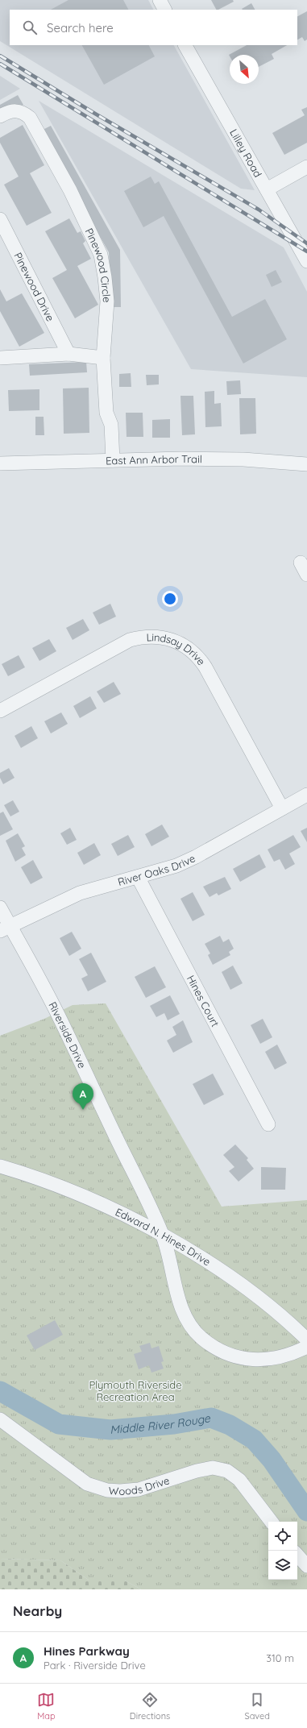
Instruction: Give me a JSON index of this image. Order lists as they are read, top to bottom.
{
  "streets": {
    "street": [
      "Lilley Road",
      "Pinewood Circle",
      "Pinewood Drive",
      "East Ann Arbor Trail",
      "Lindsay Drive",
      "River Oaks Drive",
      "Hines Court",
      "Riverside Drive",
      "Edward N. Hines Drive",
      "Woods Drive"
    ]
  },
  "crossings": [
    ["Lindsay Drive", "River Oaks Drive"],
    ["River Oaks Drive", "Hines Court"],
    ["River Oaks Drive", "Riverside Drive"],
    ["Riverside Drive", "Edward N. Hines Drive"]
  ],
  "water": ["Middle River Rouge"],
  "parks": ["Plymouth Riverside Recreation Area"],
  "north": "bottom right",
  "page": {
    "search": "Search here",
    "pins": "A",
    "heading": "Nearby",
    "list": [
      {
        "mark": "A",
        "name": "Hines Parkway",
        "note": "Park · Riverside Drive",
        "value": "310 m"
      }
    ],
    "nav": ["Map", "Directions", "Saved"]
  }
}
